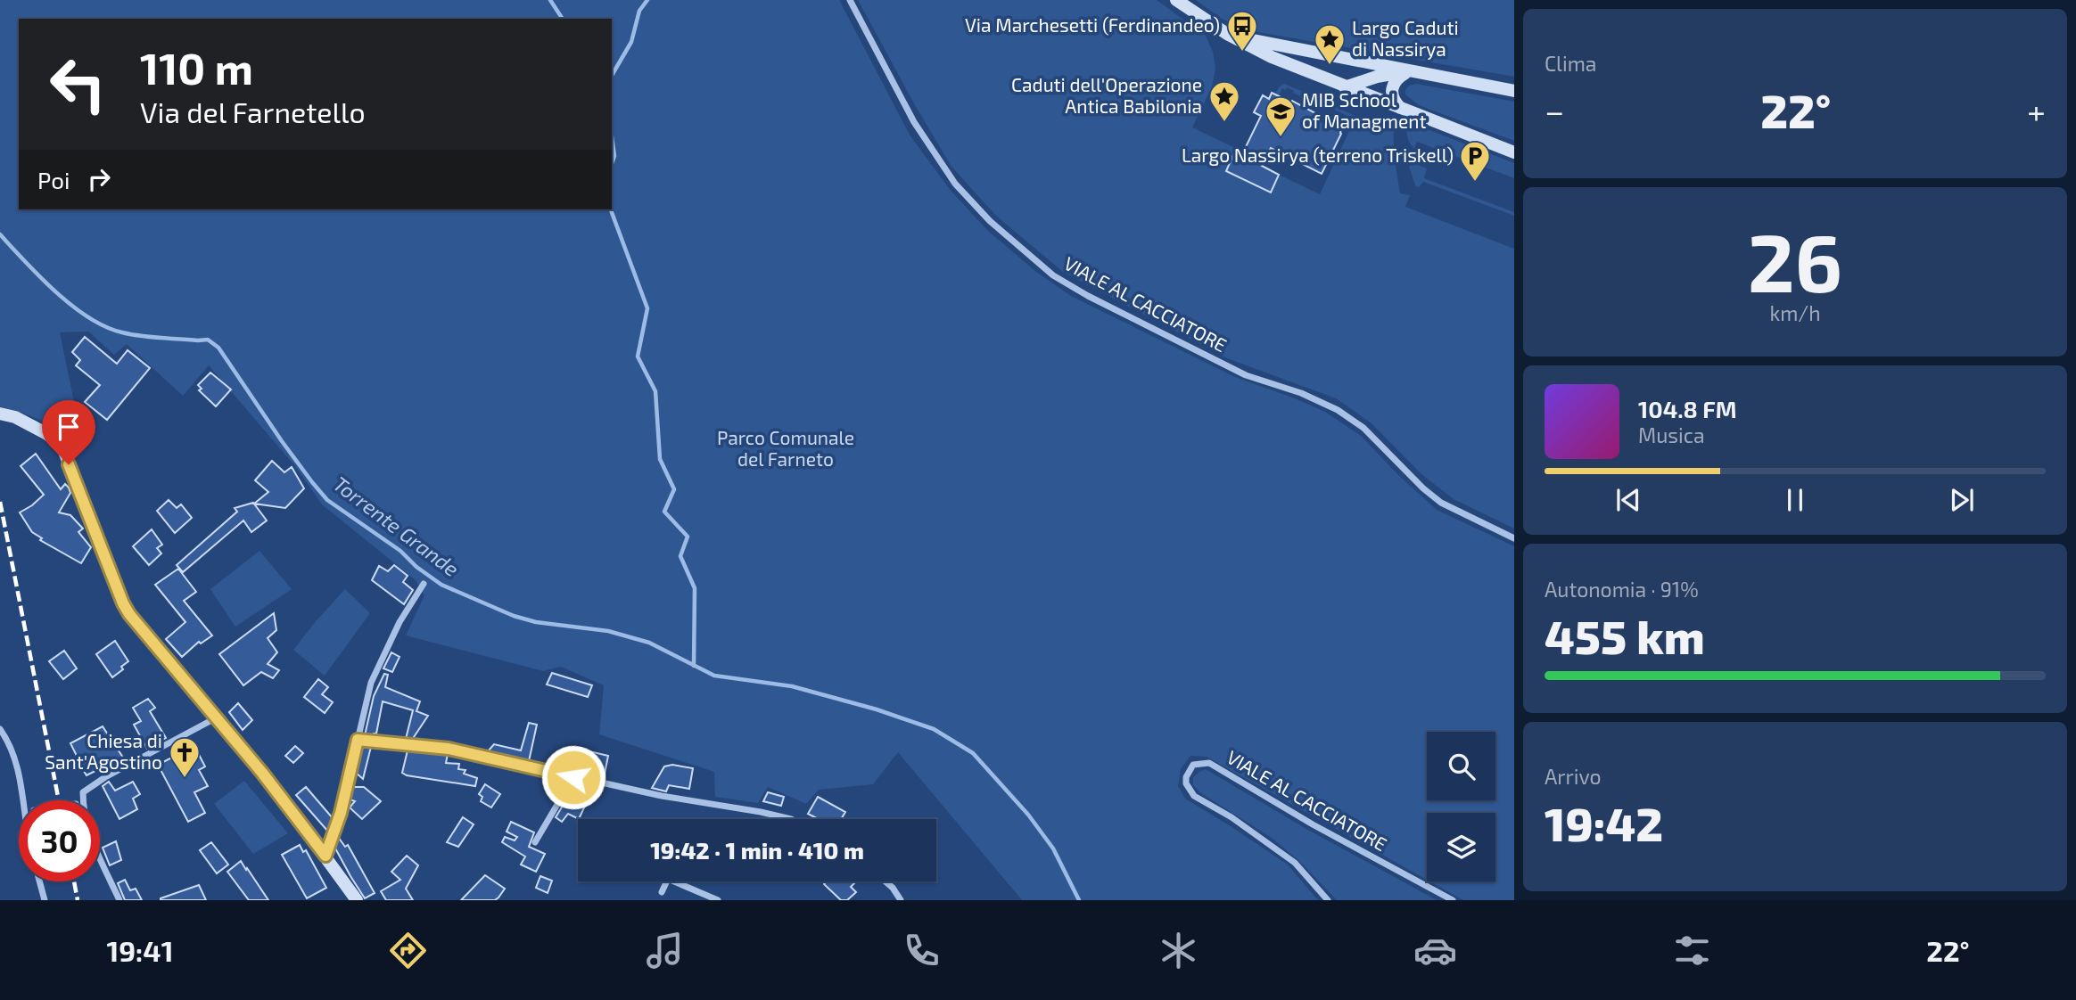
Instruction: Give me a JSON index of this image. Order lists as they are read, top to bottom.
{
  "streets": {
    "street": ["VIALE AL CACCIATORE"]
  },
  "water": ["Torrente Grande"],
  "parks": ["Parco Comunale del Farneto"],
  "places": {
    "bus stop": ["Via Marchesetti (Ferdinandeo)"],
    "place": ["Largo Caduti di Nassirya", "Caduti dell'Operazione Antica Babilonia"],
    "school or university": ["MIB School of Managment"],
    "parking": ["Largo Nassirya (terreno Triskell)"],
    "church": ["Chiesa di Sant'Agostino"]
  },
  "page": {
    "tile": [
      "Clima",
      ["26", "km/h"],
      ["Autonomia · 91%", "455 km"],
      ["Arrivo", "19:42"]
    ],
    "turn": ["110 m", "Via del Farnetello"],
    "heat": ["−", "22°", "+"],
    "then": "Poi",
    "song": ["104.8 FM", "Musica"],
    "limit": "30",
    "trip": "19:42 · 1 min · 410 m",
    "tabs": ["19:41", "22°"]
  }
}
